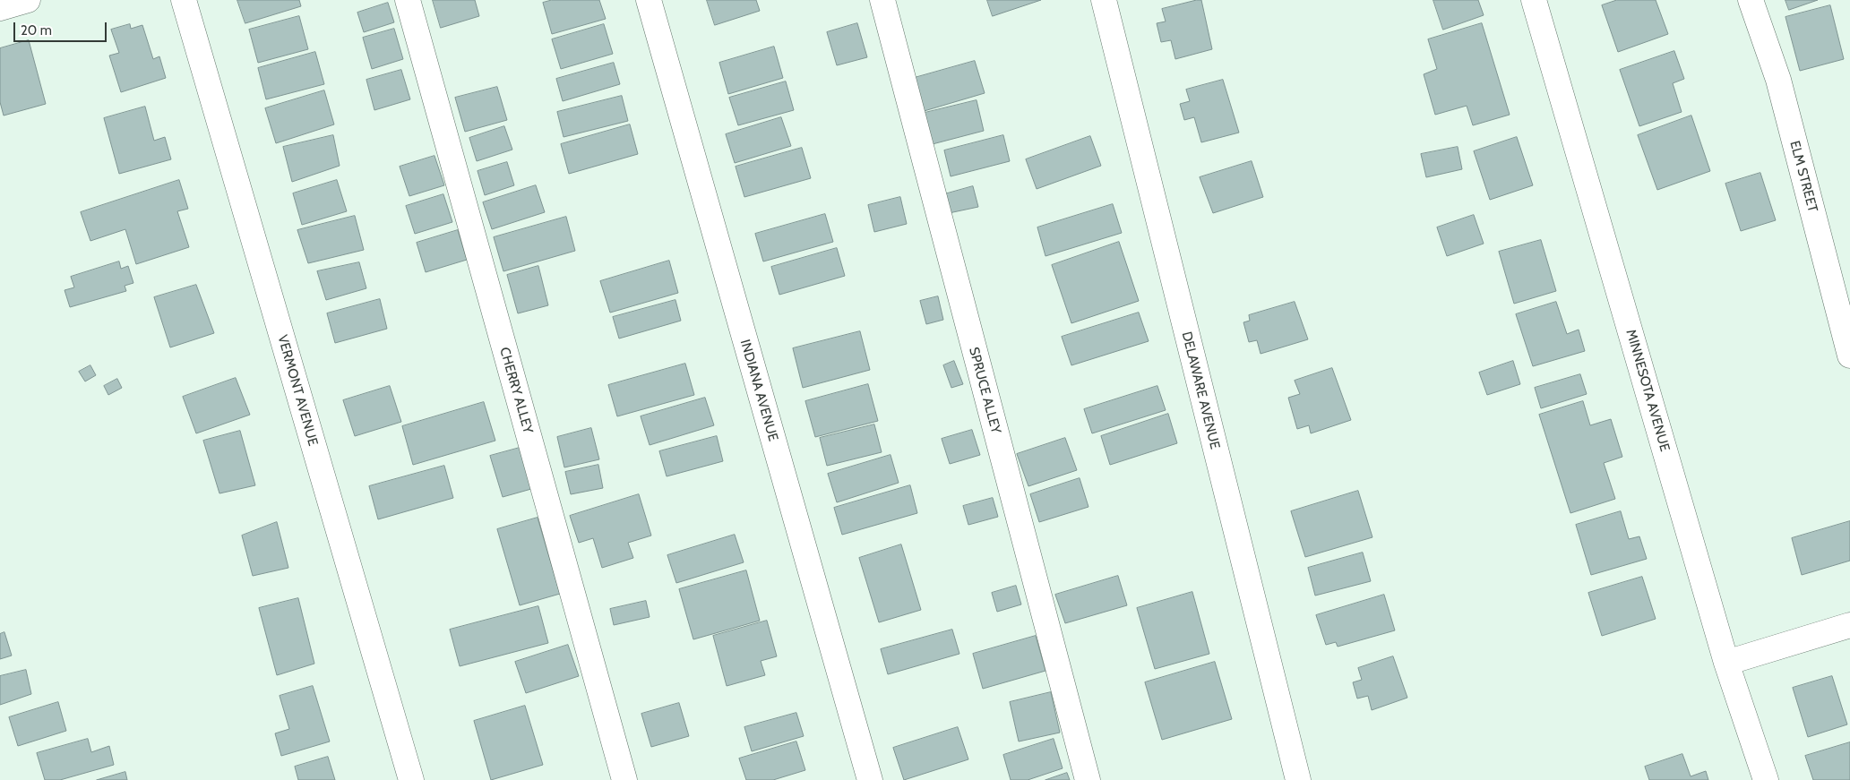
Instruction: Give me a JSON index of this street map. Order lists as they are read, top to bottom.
{
  "streets": {
    "street": [
      "ELM STREET",
      "VERMONT AVENUE",
      "CHERRY ALLEY",
      "INDIANA AVENUE",
      "SPRUCE ALLEY",
      "DELAWARE AVENUE",
      "MINNESOTA AVENUE"
    ]
  },
  "scale_bar": "20 m"
}
